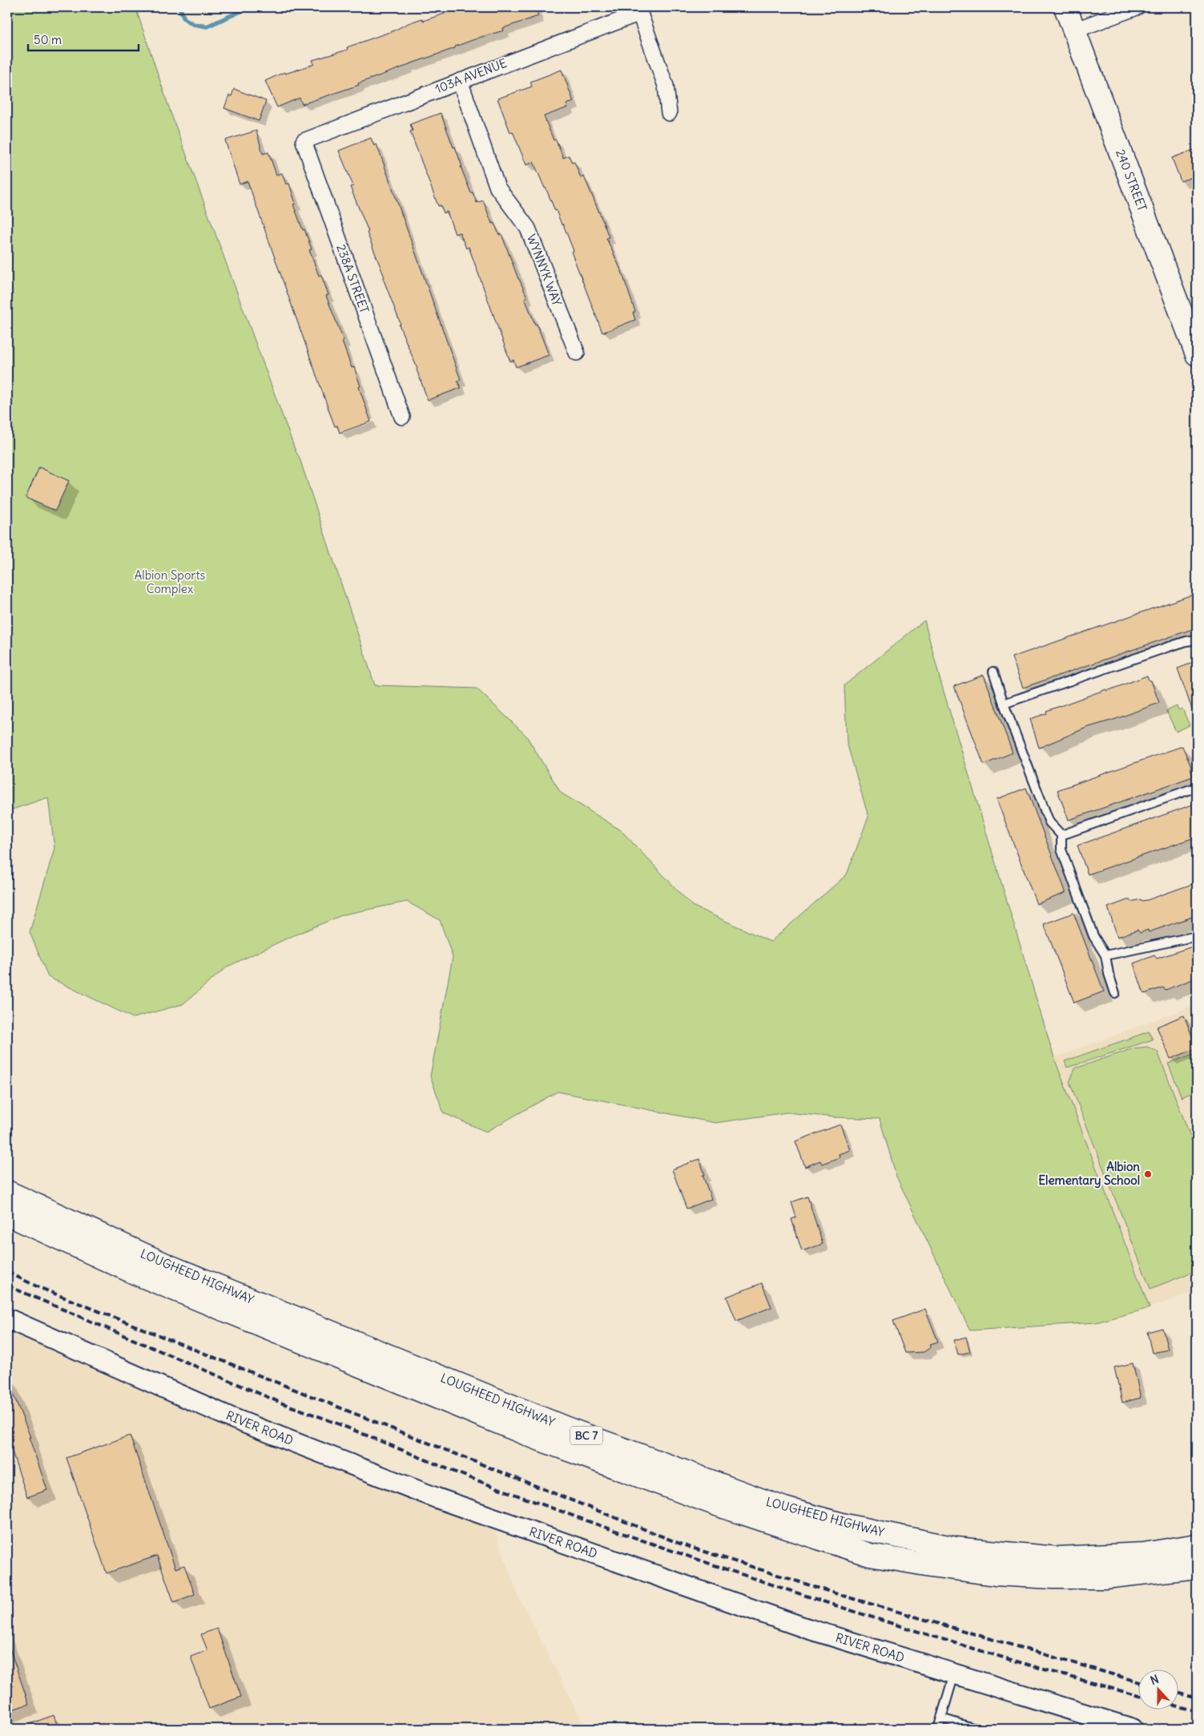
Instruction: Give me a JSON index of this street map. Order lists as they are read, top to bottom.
{
  "streets": {
    "main road": ["240 STREET", "LOUGHEED HIGHWAY", "BC 7"],
    "street": [
      "103A AVENUE",
      "WYNNYK WAY",
      "238A STREET",
      "RIVER ROAD"
    ]
  },
  "crossings": [
    ["103A AVENUE", "WYNNYK WAY"],
    ["103A AVENUE", "238A STREET"]
  ],
  "parks": ["Albion Sports Complex"],
  "places": ["Albion Elementary School"],
  "scale_bar": "50 m",
  "north": "top"
}
